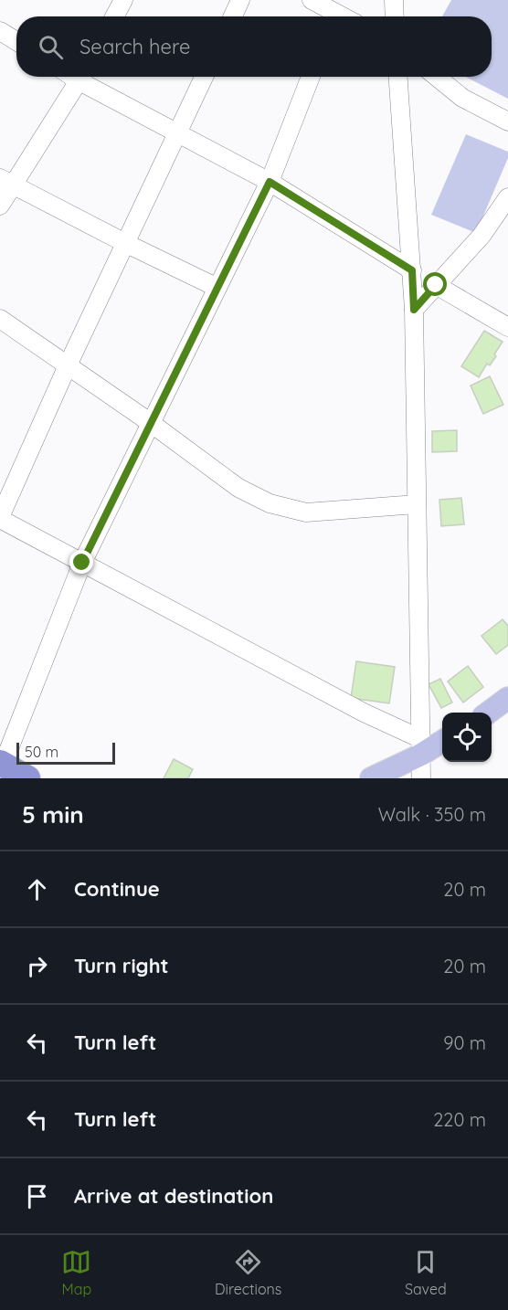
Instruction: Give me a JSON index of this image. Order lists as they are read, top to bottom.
{
  "scale_bar": "50 m",
  "page": {
    "search": "Search here",
    "scale": "50 m",
    "heading": ["5 min", "Walk · 350 m"],
    "list": [
      ["Continue", "20 m"],
      ["Turn right", "20 m"],
      ["Turn left", "90 m"],
      ["Turn left", "220 m"],
      "Arrive at destination"
    ],
    "nav": ["Map", "Directions", "Saved"]
  }
}
